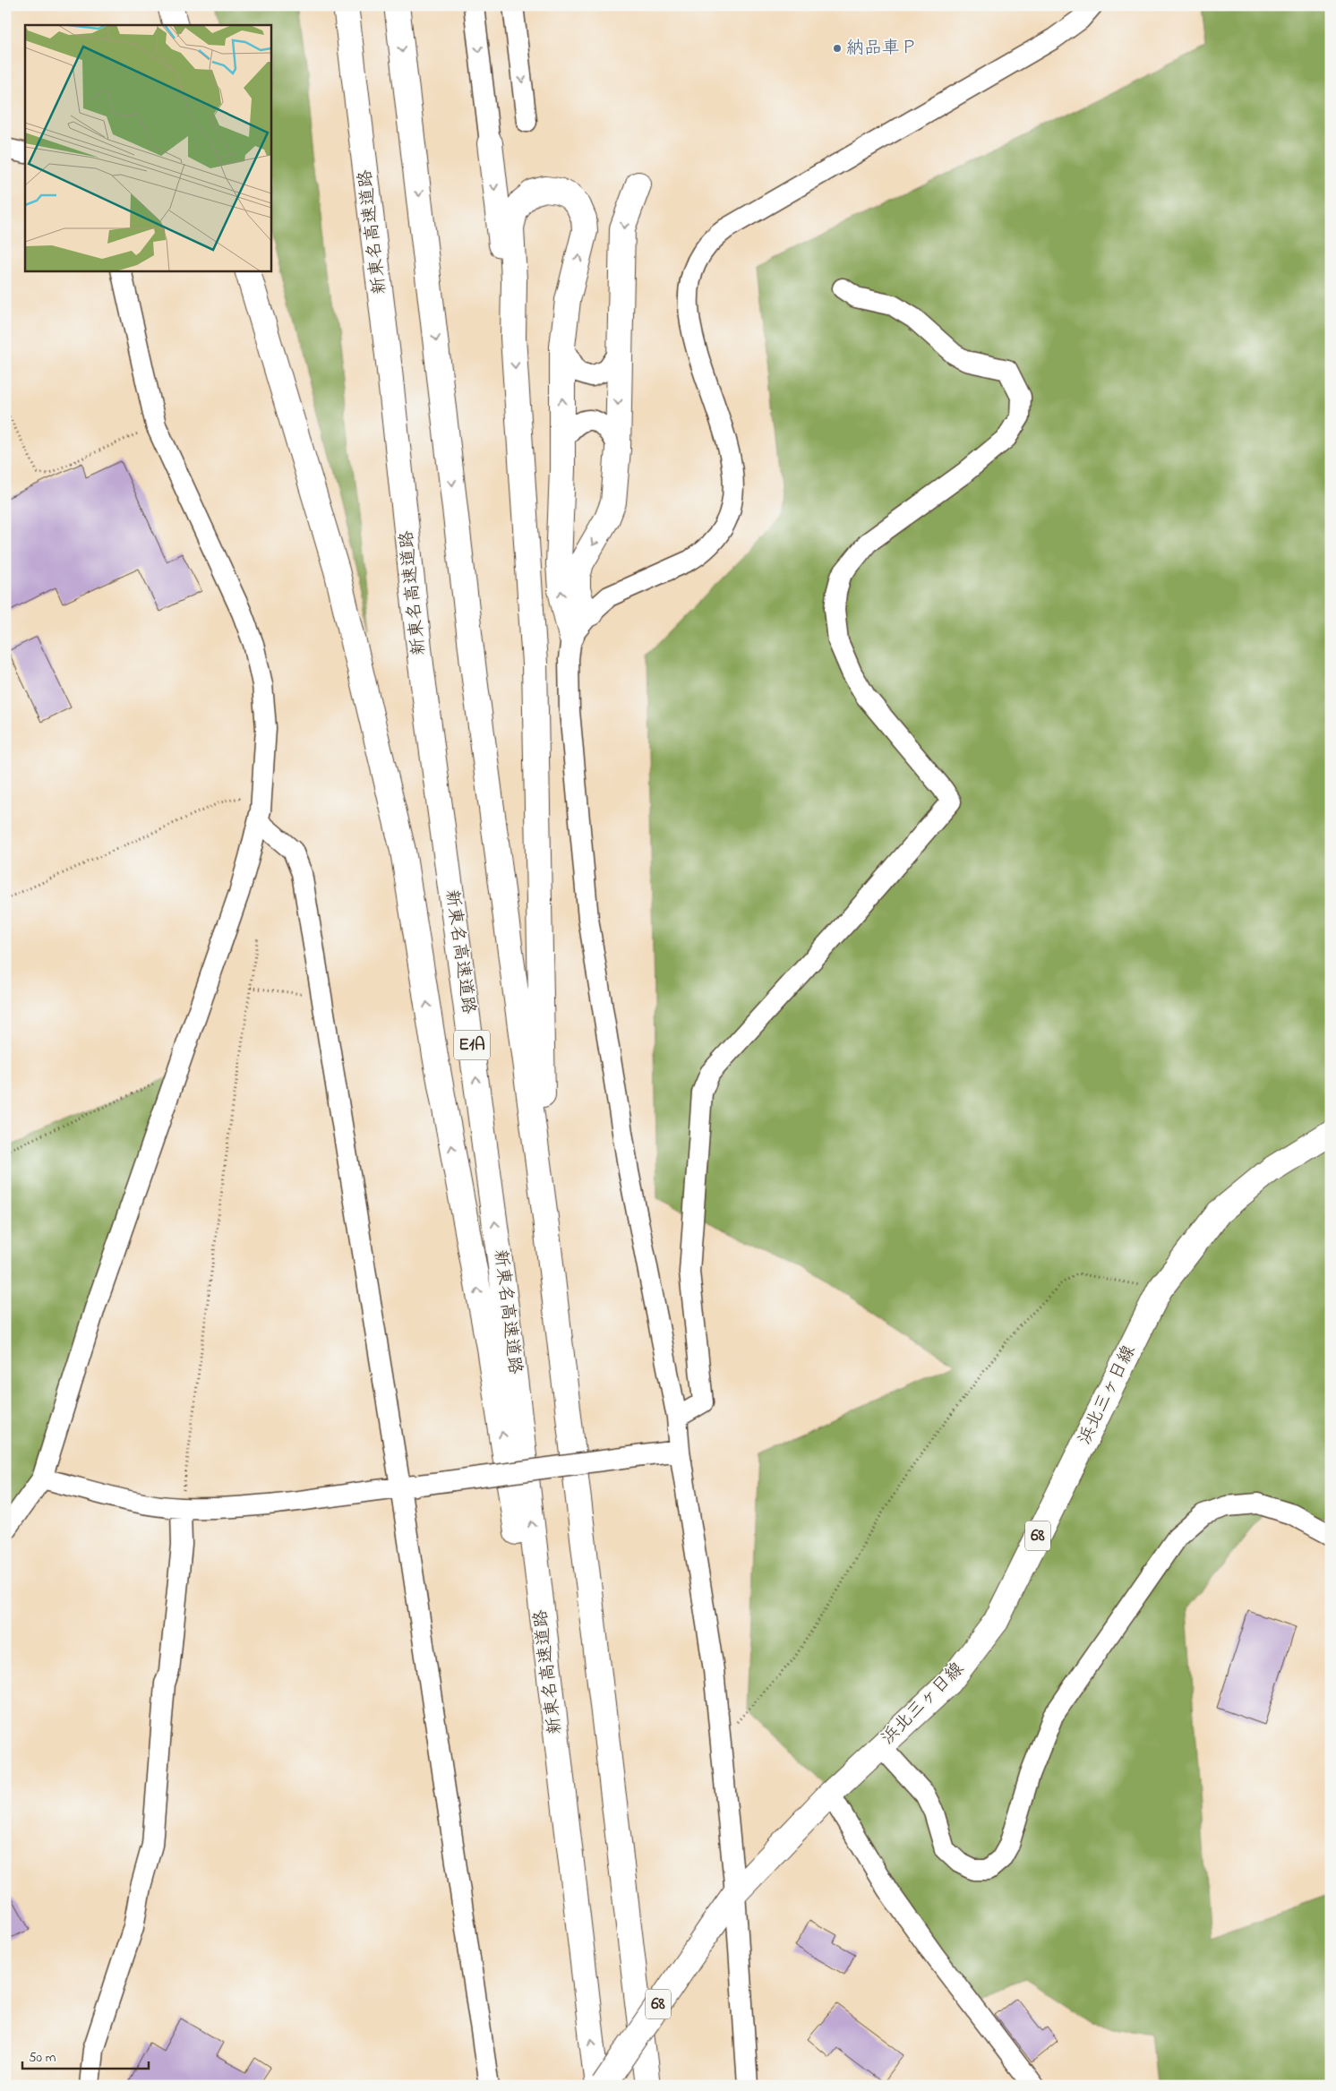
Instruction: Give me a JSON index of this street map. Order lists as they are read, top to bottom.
{
  "streets": {
    "main road": [
      "新東名高速道路",
      "E1A",
      "浜北三ヶ日線",
      "68"
    ]
  },
  "places": ["納品車Ｐ"],
  "scale_bar": "50 m"
}
